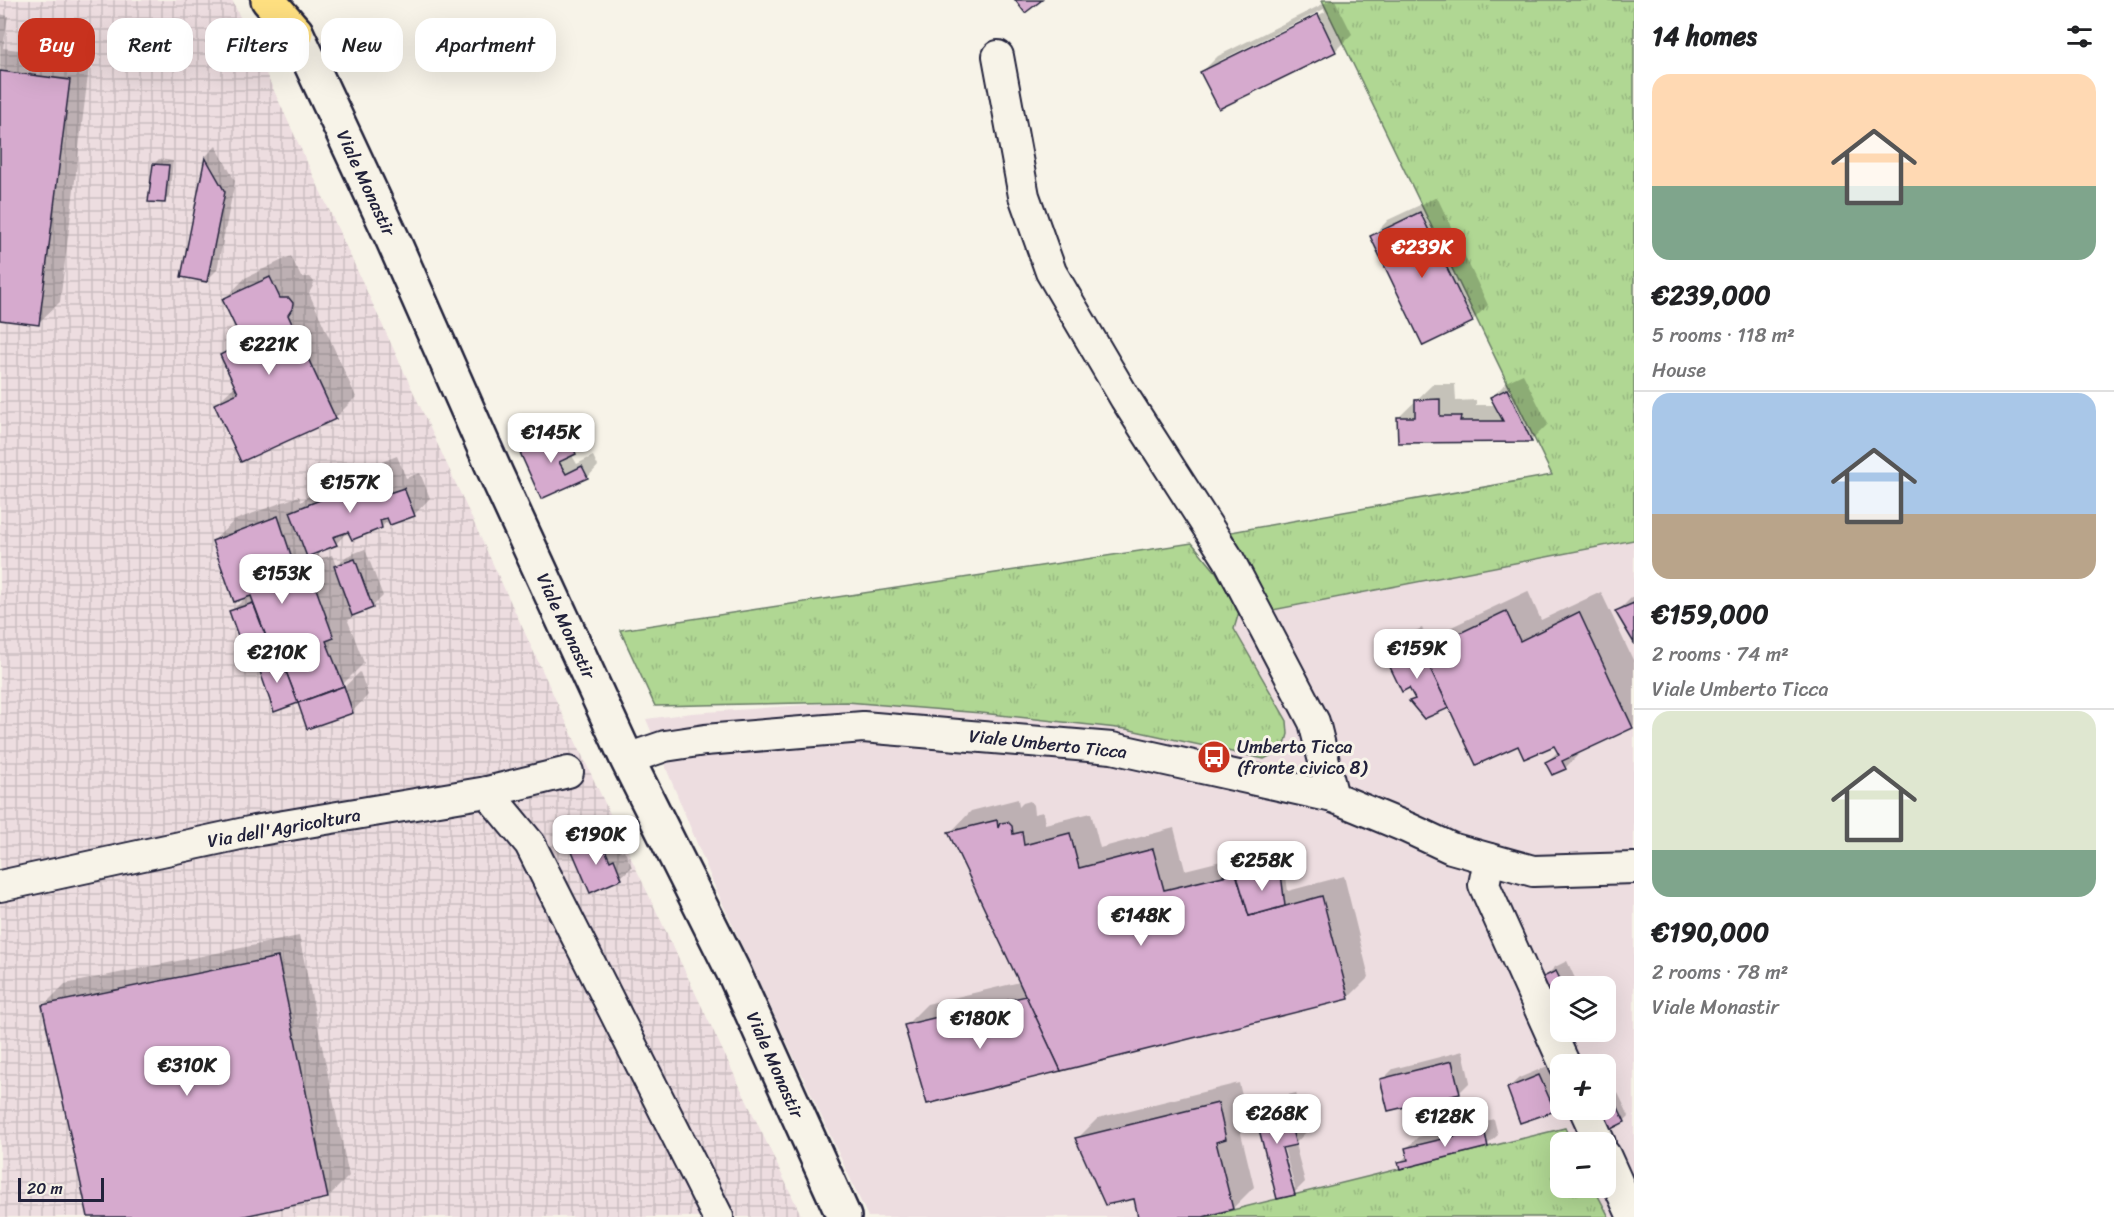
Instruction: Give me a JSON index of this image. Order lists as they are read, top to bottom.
{
  "streets": {
    "main road": ["Viale Monastir"],
    "street": ["Viale Umberto Ticca", "Via dell'Agricoltura"]
  },
  "crossings": [
    ["Viale Monastir", "Viale Umberto Ticca"]
  ],
  "places": {
    "bus stop": ["Umberto Ticca (fronte civico 8)"]
  },
  "scale_bar": "20 m",
  "page": {
    "heading": "14 homes",
    "chip": [
      "Buy",
      "Rent",
      "Filters",
      "New",
      "Apartment"
    ],
    "list": [
      {
        "name": "€239,000",
        "note": "5 rooms · 118 m² · House"
      },
      {
        "name": "€159,000",
        "note": "2 rooms · 74 m² · Viale Umberto Ticca"
      },
      {
        "name": "€190,000",
        "note": "2 rooms · 78 m² · Viale Monastir"
      }
    ],
    "price": [
      "€239K",
      "€221K",
      "€145K",
      "€157K",
      "€153K",
      "€159K",
      "€210K",
      "€190K",
      "€258K",
      "€148K",
      "€180K",
      "€310K",
      "€268K",
      "€128K"
    ],
    "map_buttons": ["+", "−"],
    "scale": "20 m"
  }
}
